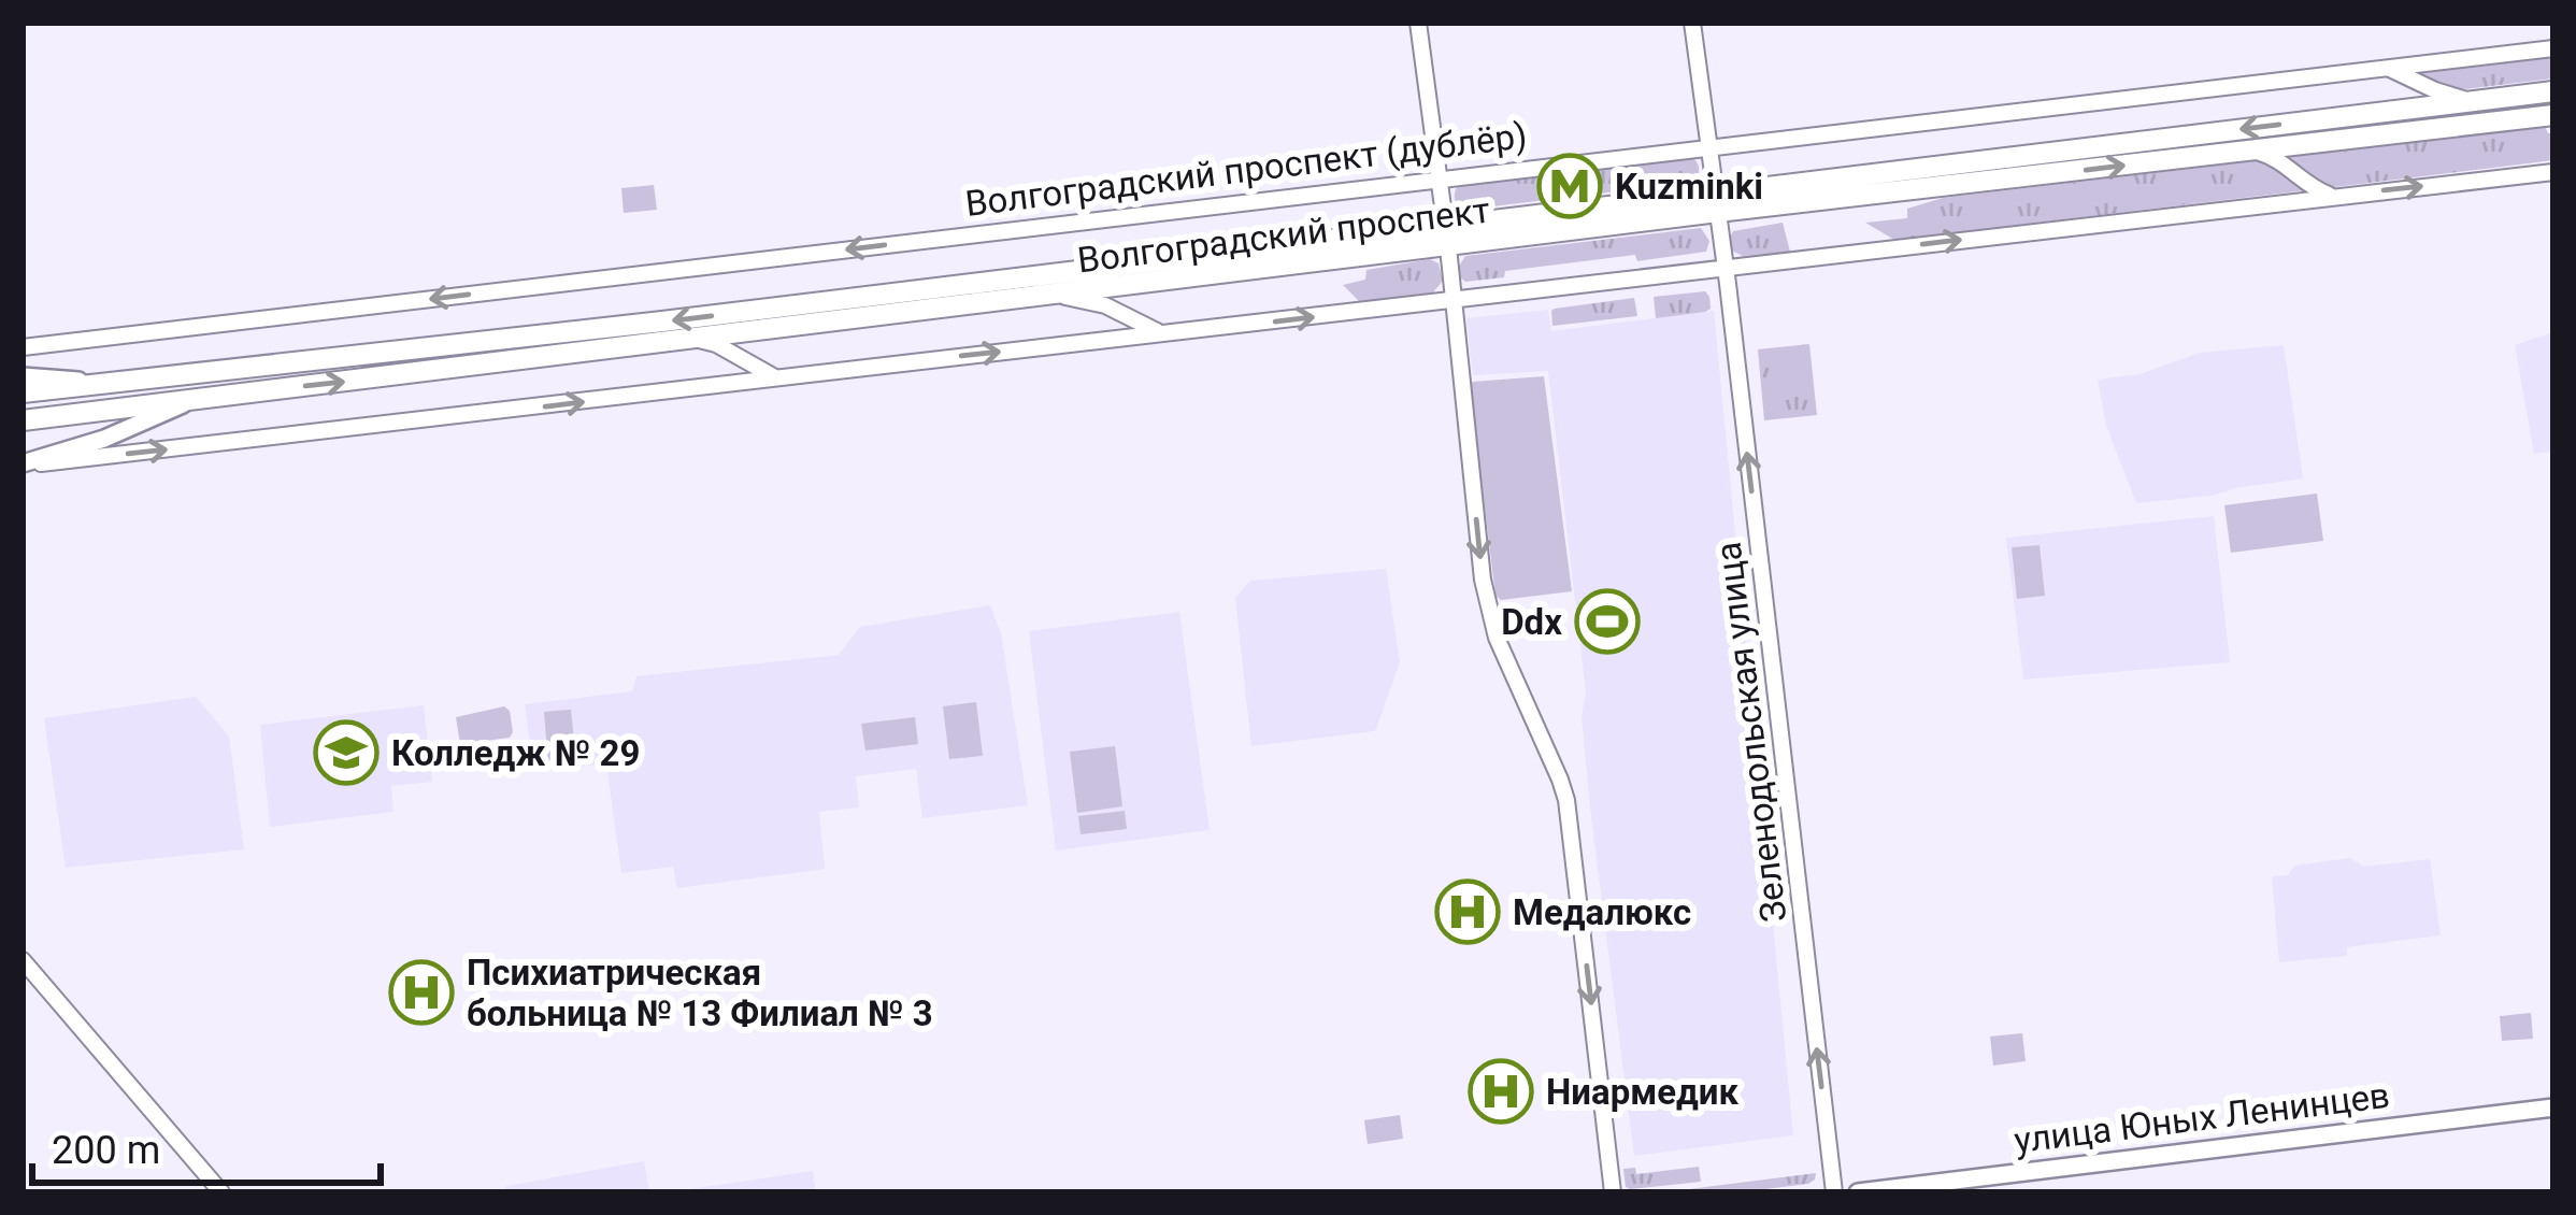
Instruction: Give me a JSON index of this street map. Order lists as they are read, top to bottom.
{
  "streets": {
    "main road": ["Волгоградский проспект", "улица Юных Ленинцев"],
    "street": ["Волгоградский проспект (дублёр)", "Зеленодольская улица"]
  },
  "crossings": [
    ["Волгоградский проспект (дублёр)", "Зеленодольская улица"],
    ["Волгоградский проспект", "Зеленодольская улица"]
  ],
  "one_way": ["Зеленодольская улица"],
  "places": {
    "metro station": ["Kuzminki"],
    "sports": ["Ddx"],
    "school or university": ["Колледж № 29"],
    "hospital": ["Медалюкс", "Психиатрическая больница № 13 Филиал № 3", "Ниармедик"]
  },
  "scale_bar": "200 m"
}
